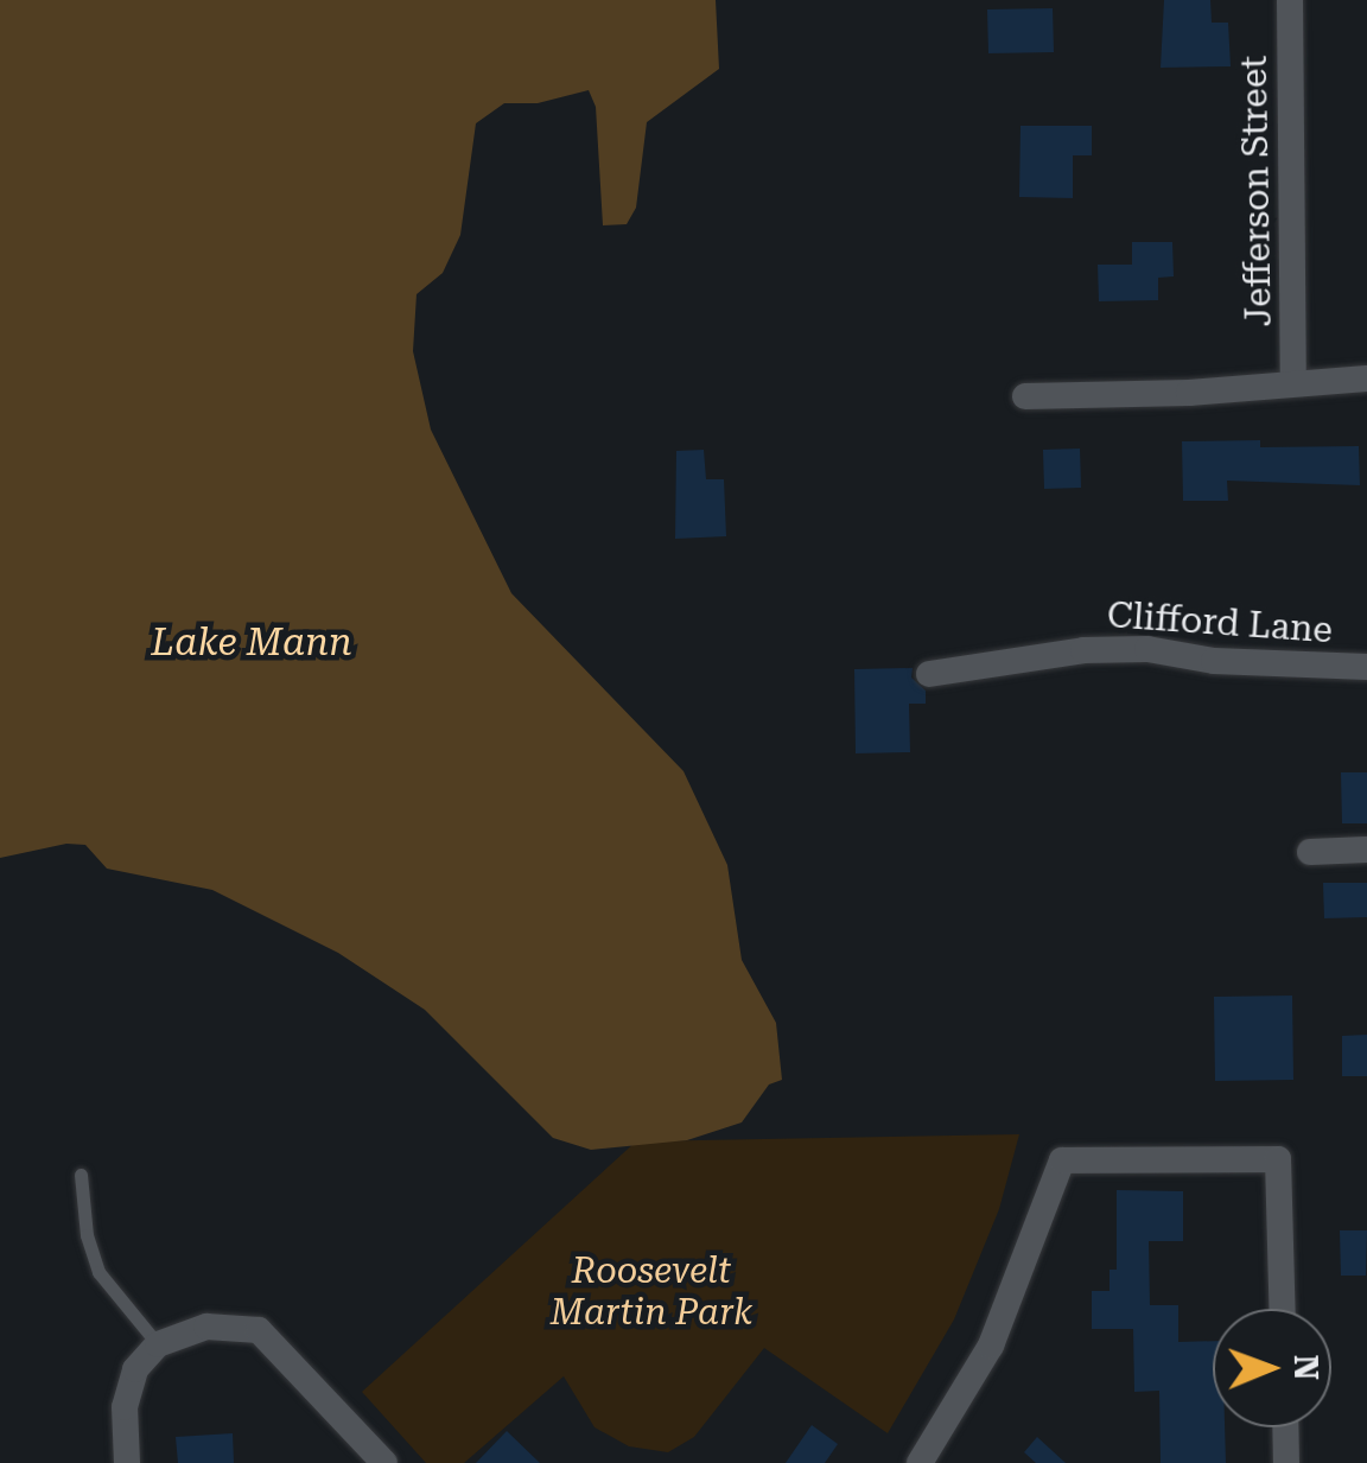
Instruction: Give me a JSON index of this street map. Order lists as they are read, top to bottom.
{
  "streets": {
    "street": ["Jefferson Street", "Clifford Lane"]
  },
  "water": ["Lake Mann"],
  "parks": ["Roosevelt Martin Park"],
  "north": "right"
}
